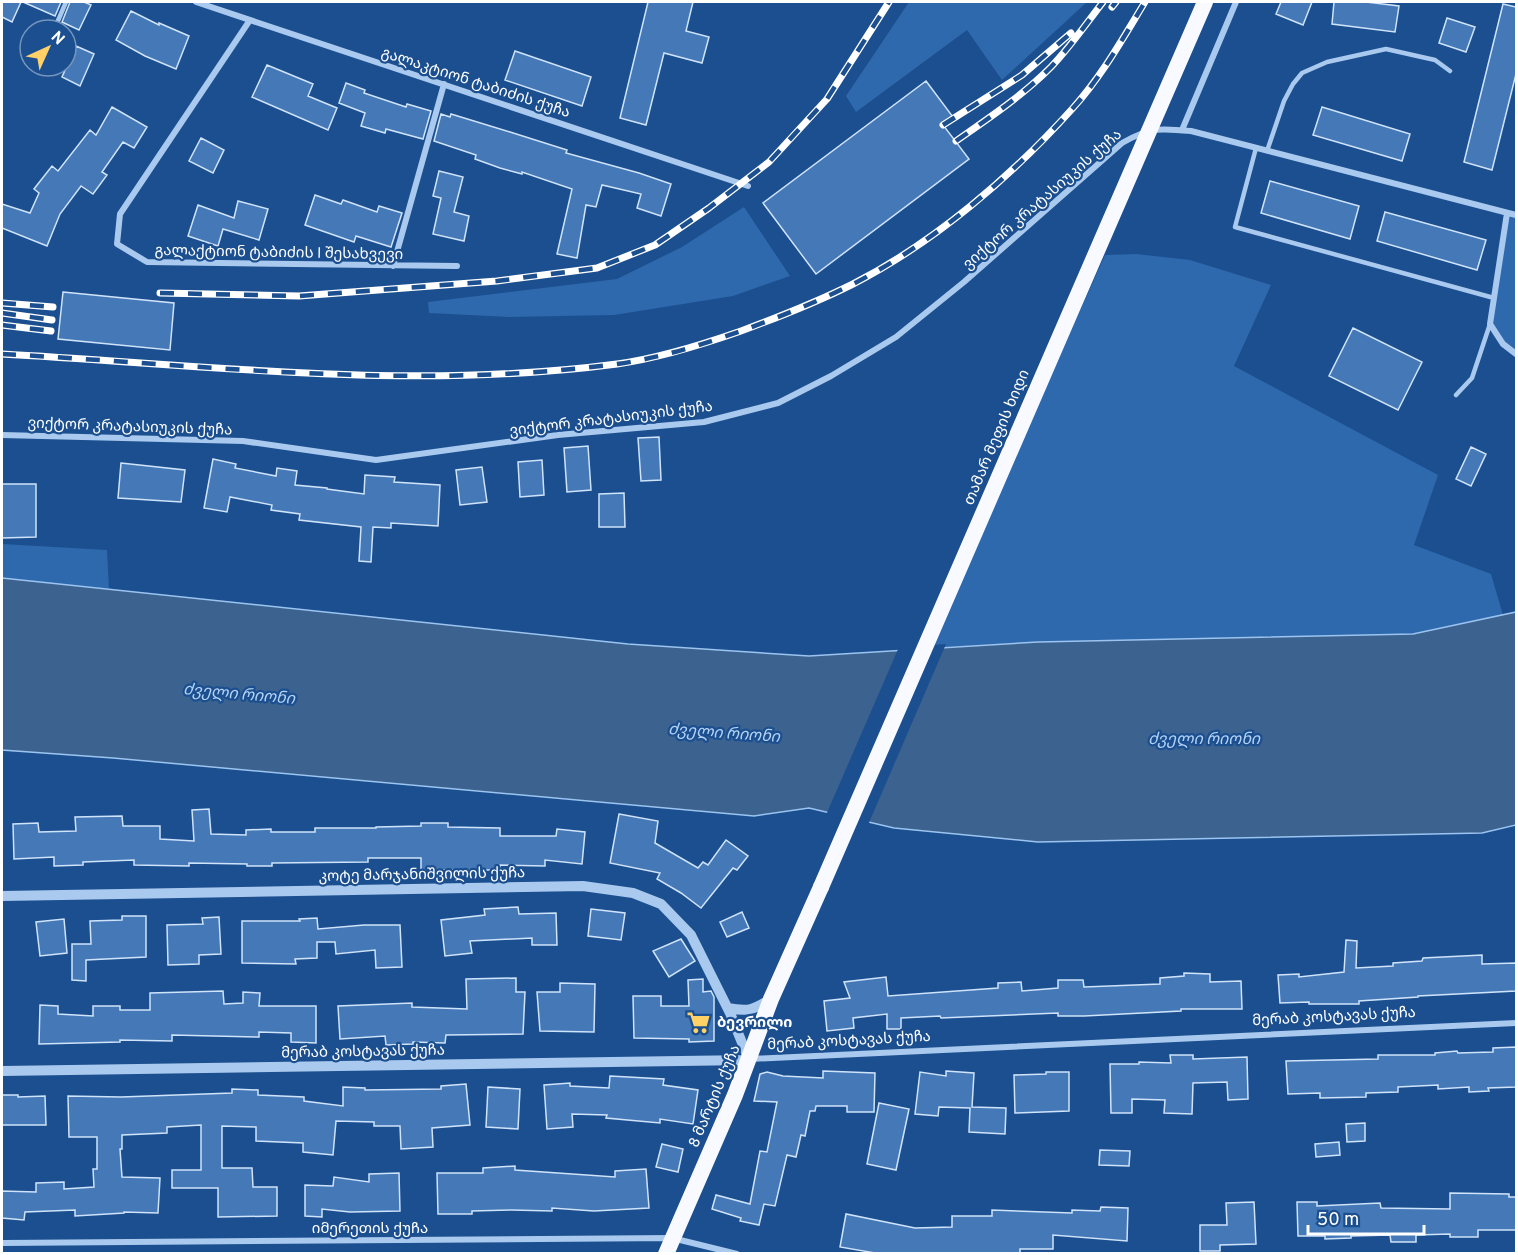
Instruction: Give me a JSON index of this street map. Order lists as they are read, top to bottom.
{
  "streets": {
    "highway": ["თამარ მეფის ხიდი", "8 მარტის ქუჩა"],
    "street": [
      "გალაკტიონ ტაბიძის ქუჩა",
      "ვიქტორ კრატასიუკის ქუჩა",
      "გალაქტიონ ტაბიძის I შესახვევი",
      "კოტე მარჯანიშვილის ქუჩა",
      "მერაბ კოსტავას ქუჩა",
      "იმერეთის ქუჩა"
    ]
  },
  "crossings": [
    ["გალაკტიონ ტაბიძის ქუჩა", "გალაქტიონ ტაბიძის I შესახვევი"],
    ["თამარ მეფის ხიდი", "8 მარტის ქუჩა"],
    ["კოტე მარჯანიშვილის ქუჩა", "მერაბ კოსტავას ქუჩა"],
    ["კოტე მარჯანიშვილის ქუჩა", "8 მარტის ქუჩა"],
    ["მერაბ კოსტავას ქუჩა", "8 მარტის ქუჩა"],
    ["8 მარტის ქუჩა", "იმერეთის ქუჩა"]
  ],
  "water": ["ძველი რიონი"],
  "places": {
    "supermarket": ["ბევრილი"]
  },
  "scale_bar": "50 m",
  "north": "top right"
}
